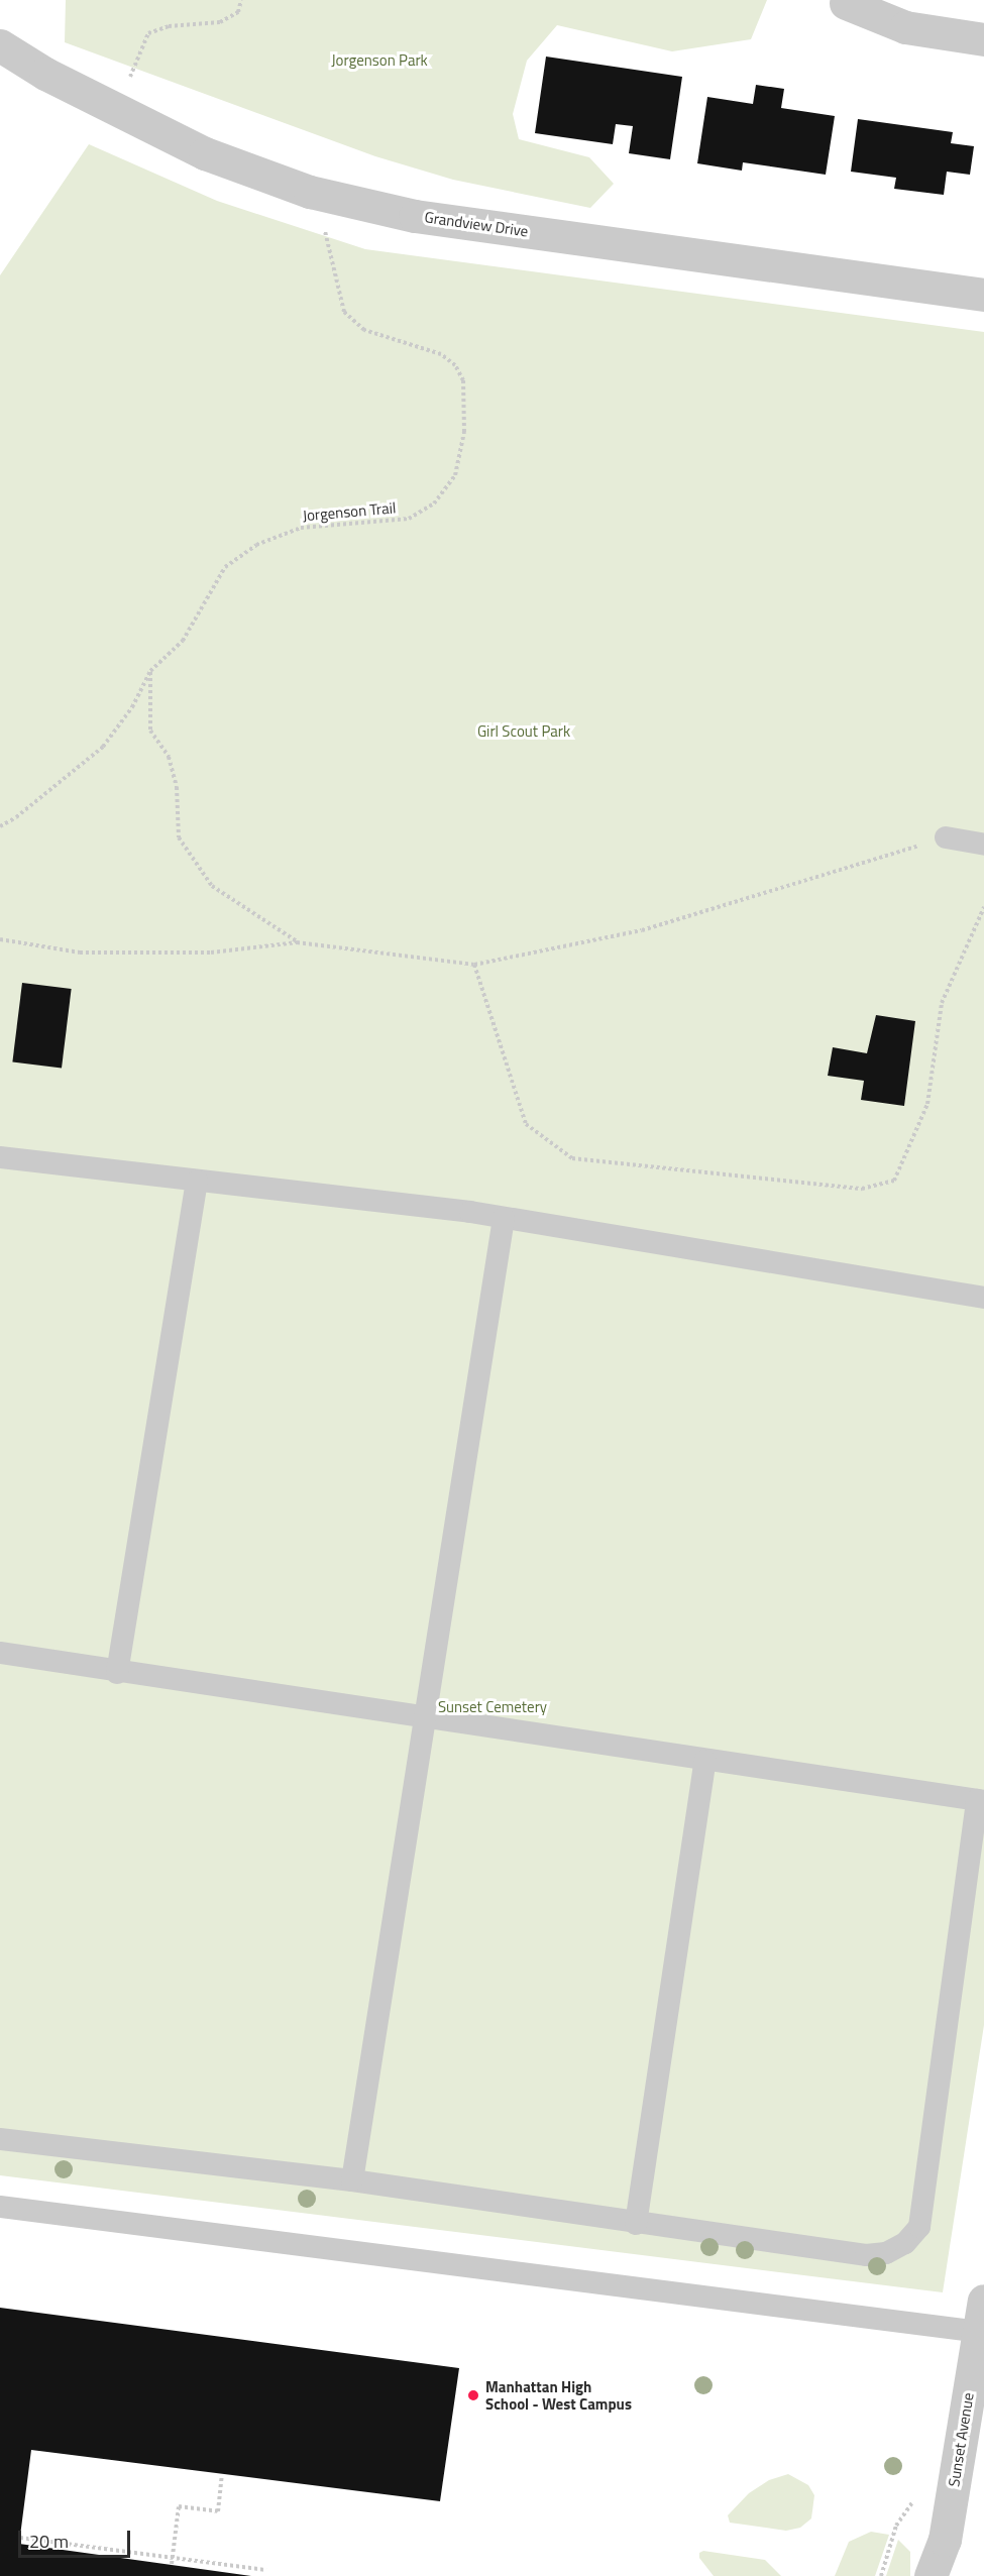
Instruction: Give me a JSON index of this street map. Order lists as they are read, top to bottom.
{
  "streets": {
    "street": ["Grandview Drive", "Sunset Avenue"],
    "path": ["Jorgenson Trail"]
  },
  "parks": ["Jorgenson Park", "Girl Scout Park", "Sunset Cemetery"],
  "places": ["Manhattan High School - West Campus"],
  "scale_bar": "20 m"
}
